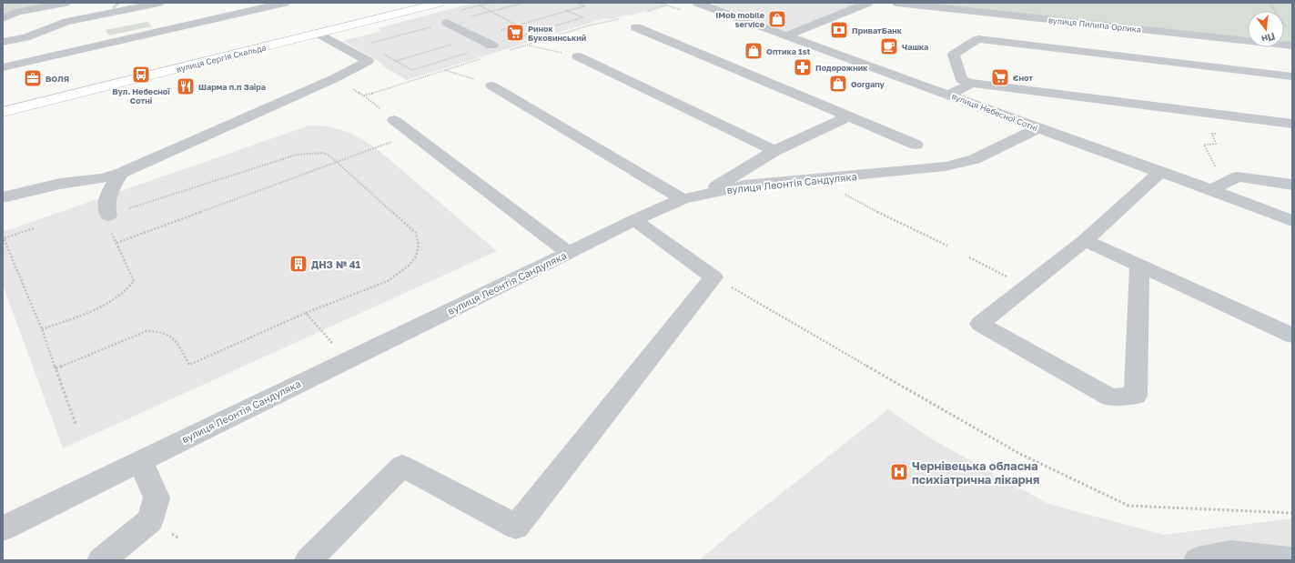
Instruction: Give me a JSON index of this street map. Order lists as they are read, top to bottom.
{
  "streets": {
    "main road": ["вулиця Сергія Скальда"],
    "street": ["вулиця Пилипа Орлика", "вулиця Небесної Сотні", "вулиця Леонтія Сандуляка"]
  },
  "crossings": [
    ["вулиця Небесної Сотні", "вулиця Леонтія Сандуляка"]
  ],
  "places": {
    "shop": ["IMob mobile service", "Оптика 1st", "Gorgany"],
    "bank": ["ПриватБанк"],
    "supermarket": ["Ринок Буковинський", "Єнот"],
    "cafe": ["Чашка"],
    "pharmacy": ["Подорожник"],
    "bus stop": ["Вул. Небесної Сотні"],
    "office": ["ВОЛЯ"],
    "restaurant": ["Шарма п.п Заіра"],
    "building": ["ДНЗ № 41"],
    "hospital": ["Чернівецька обласна психіатрична лікарня"]
  },
  "north": "bottom"
}
